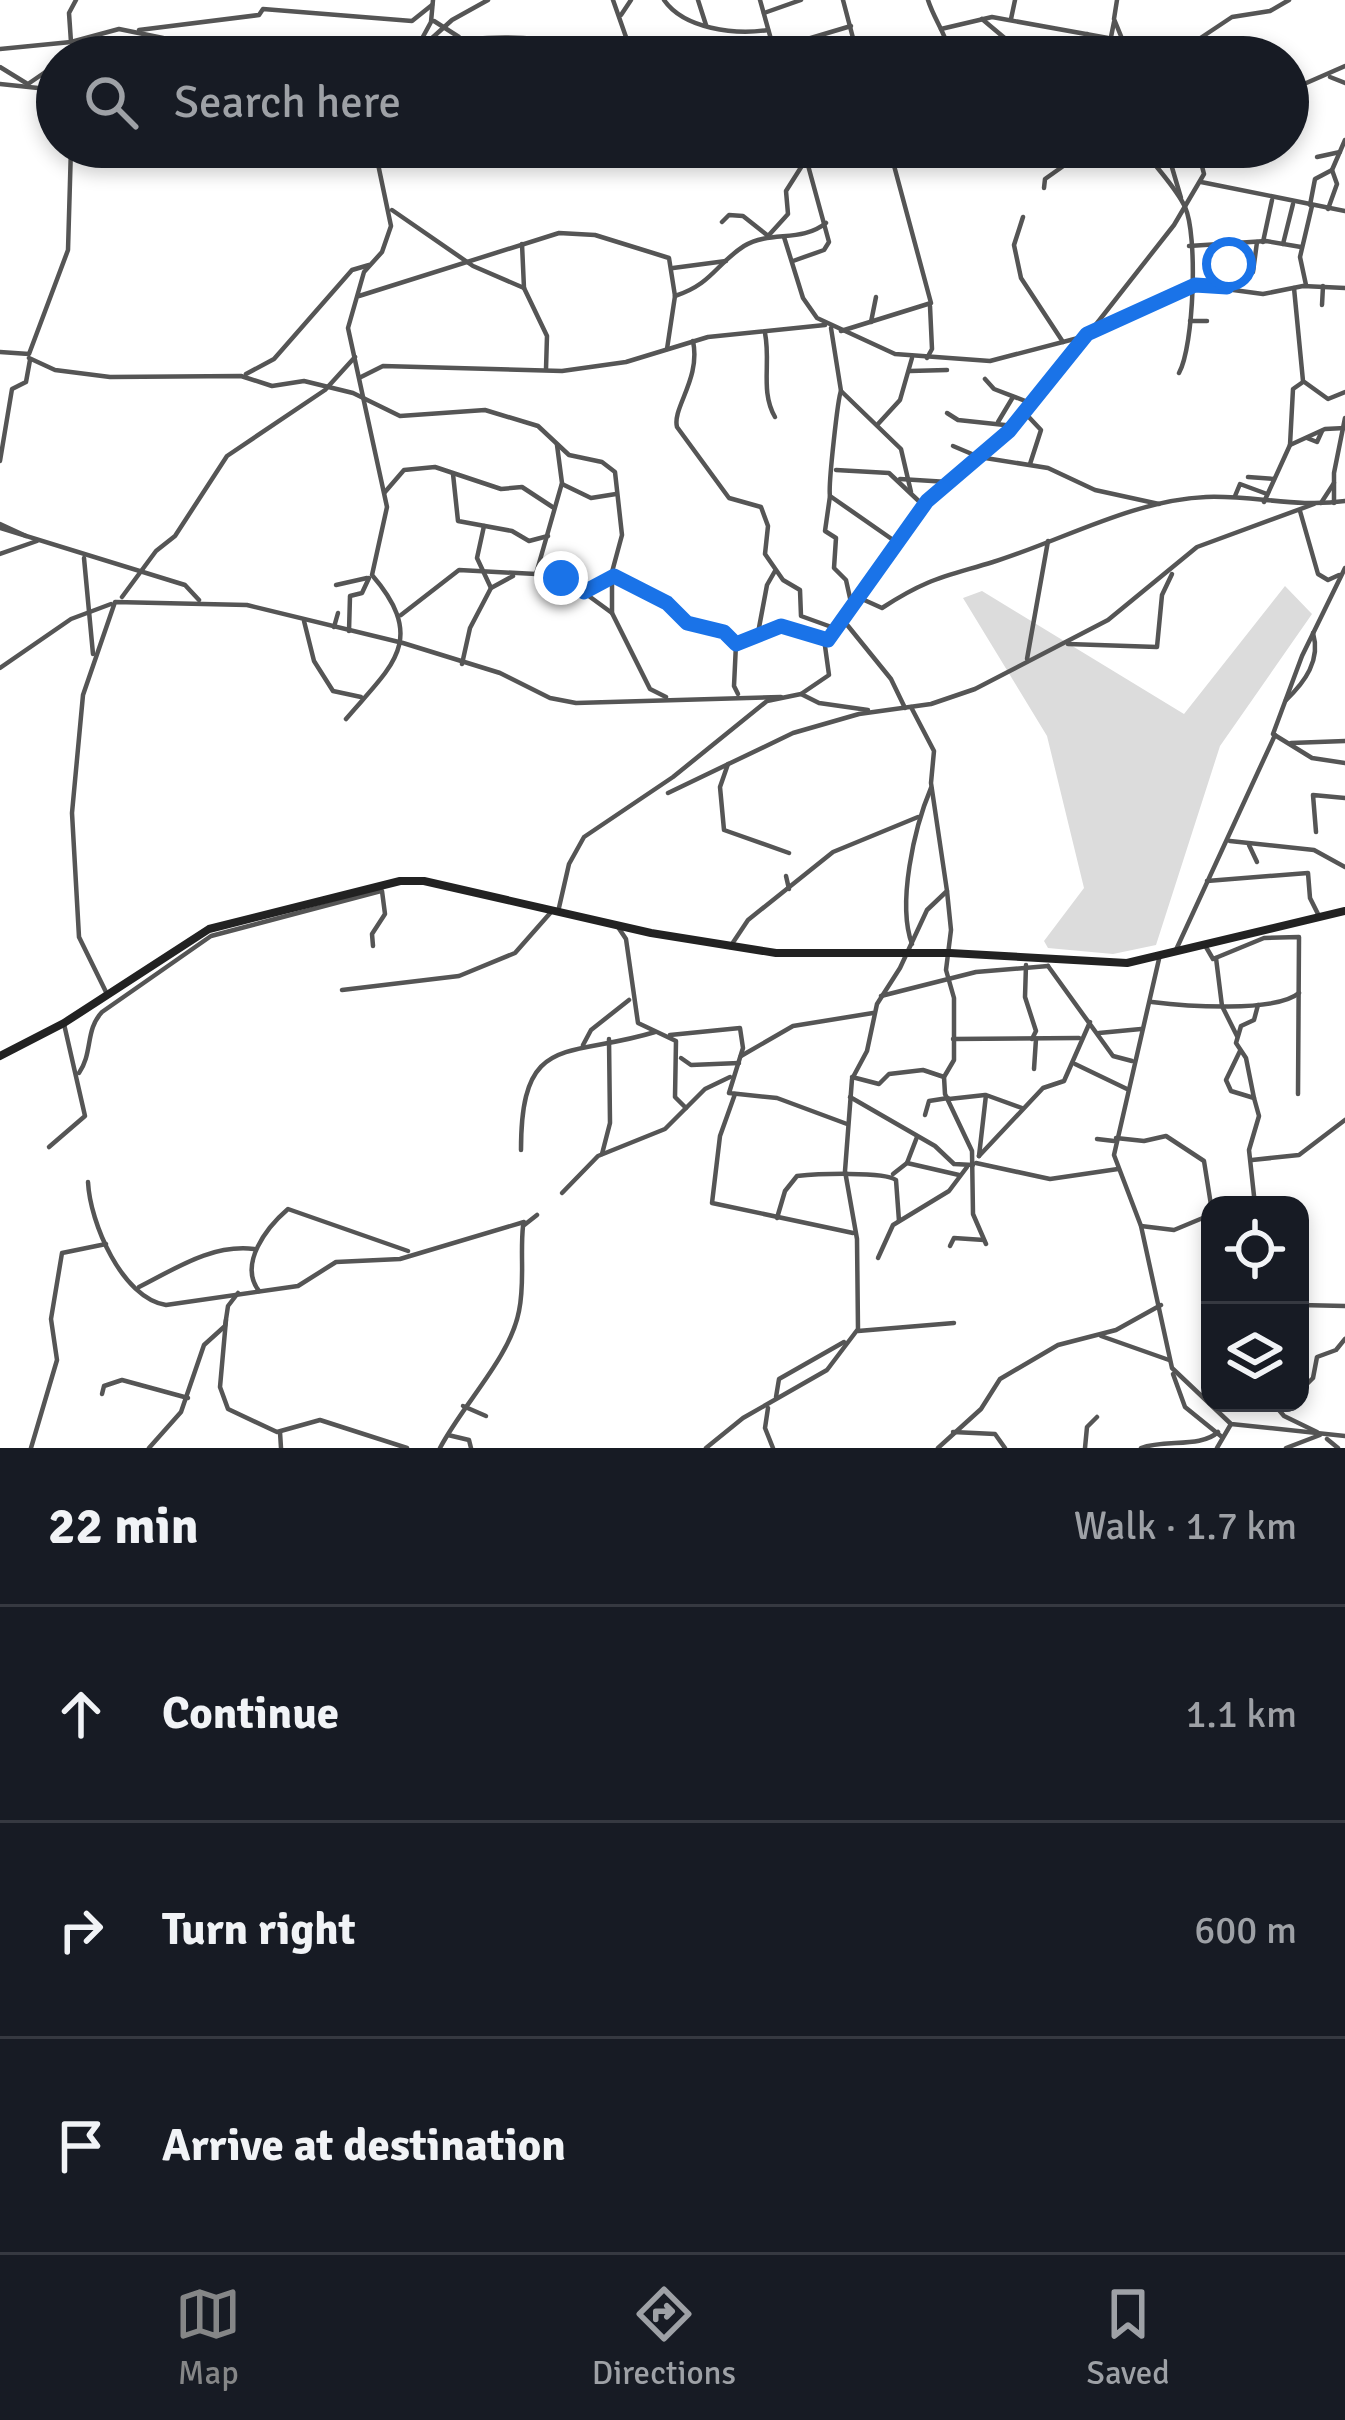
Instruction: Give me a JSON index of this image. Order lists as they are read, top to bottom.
{
  "page": {
    "search": "Search here",
    "heading": ["22 min", "Walk · 1.7 km"],
    "list": [
      ["Continue", "1.1 km"],
      ["Turn right", "600 m"],
      "Arrive at destination"
    ],
    "nav": ["Map", "Directions", "Saved"]
  }
}
